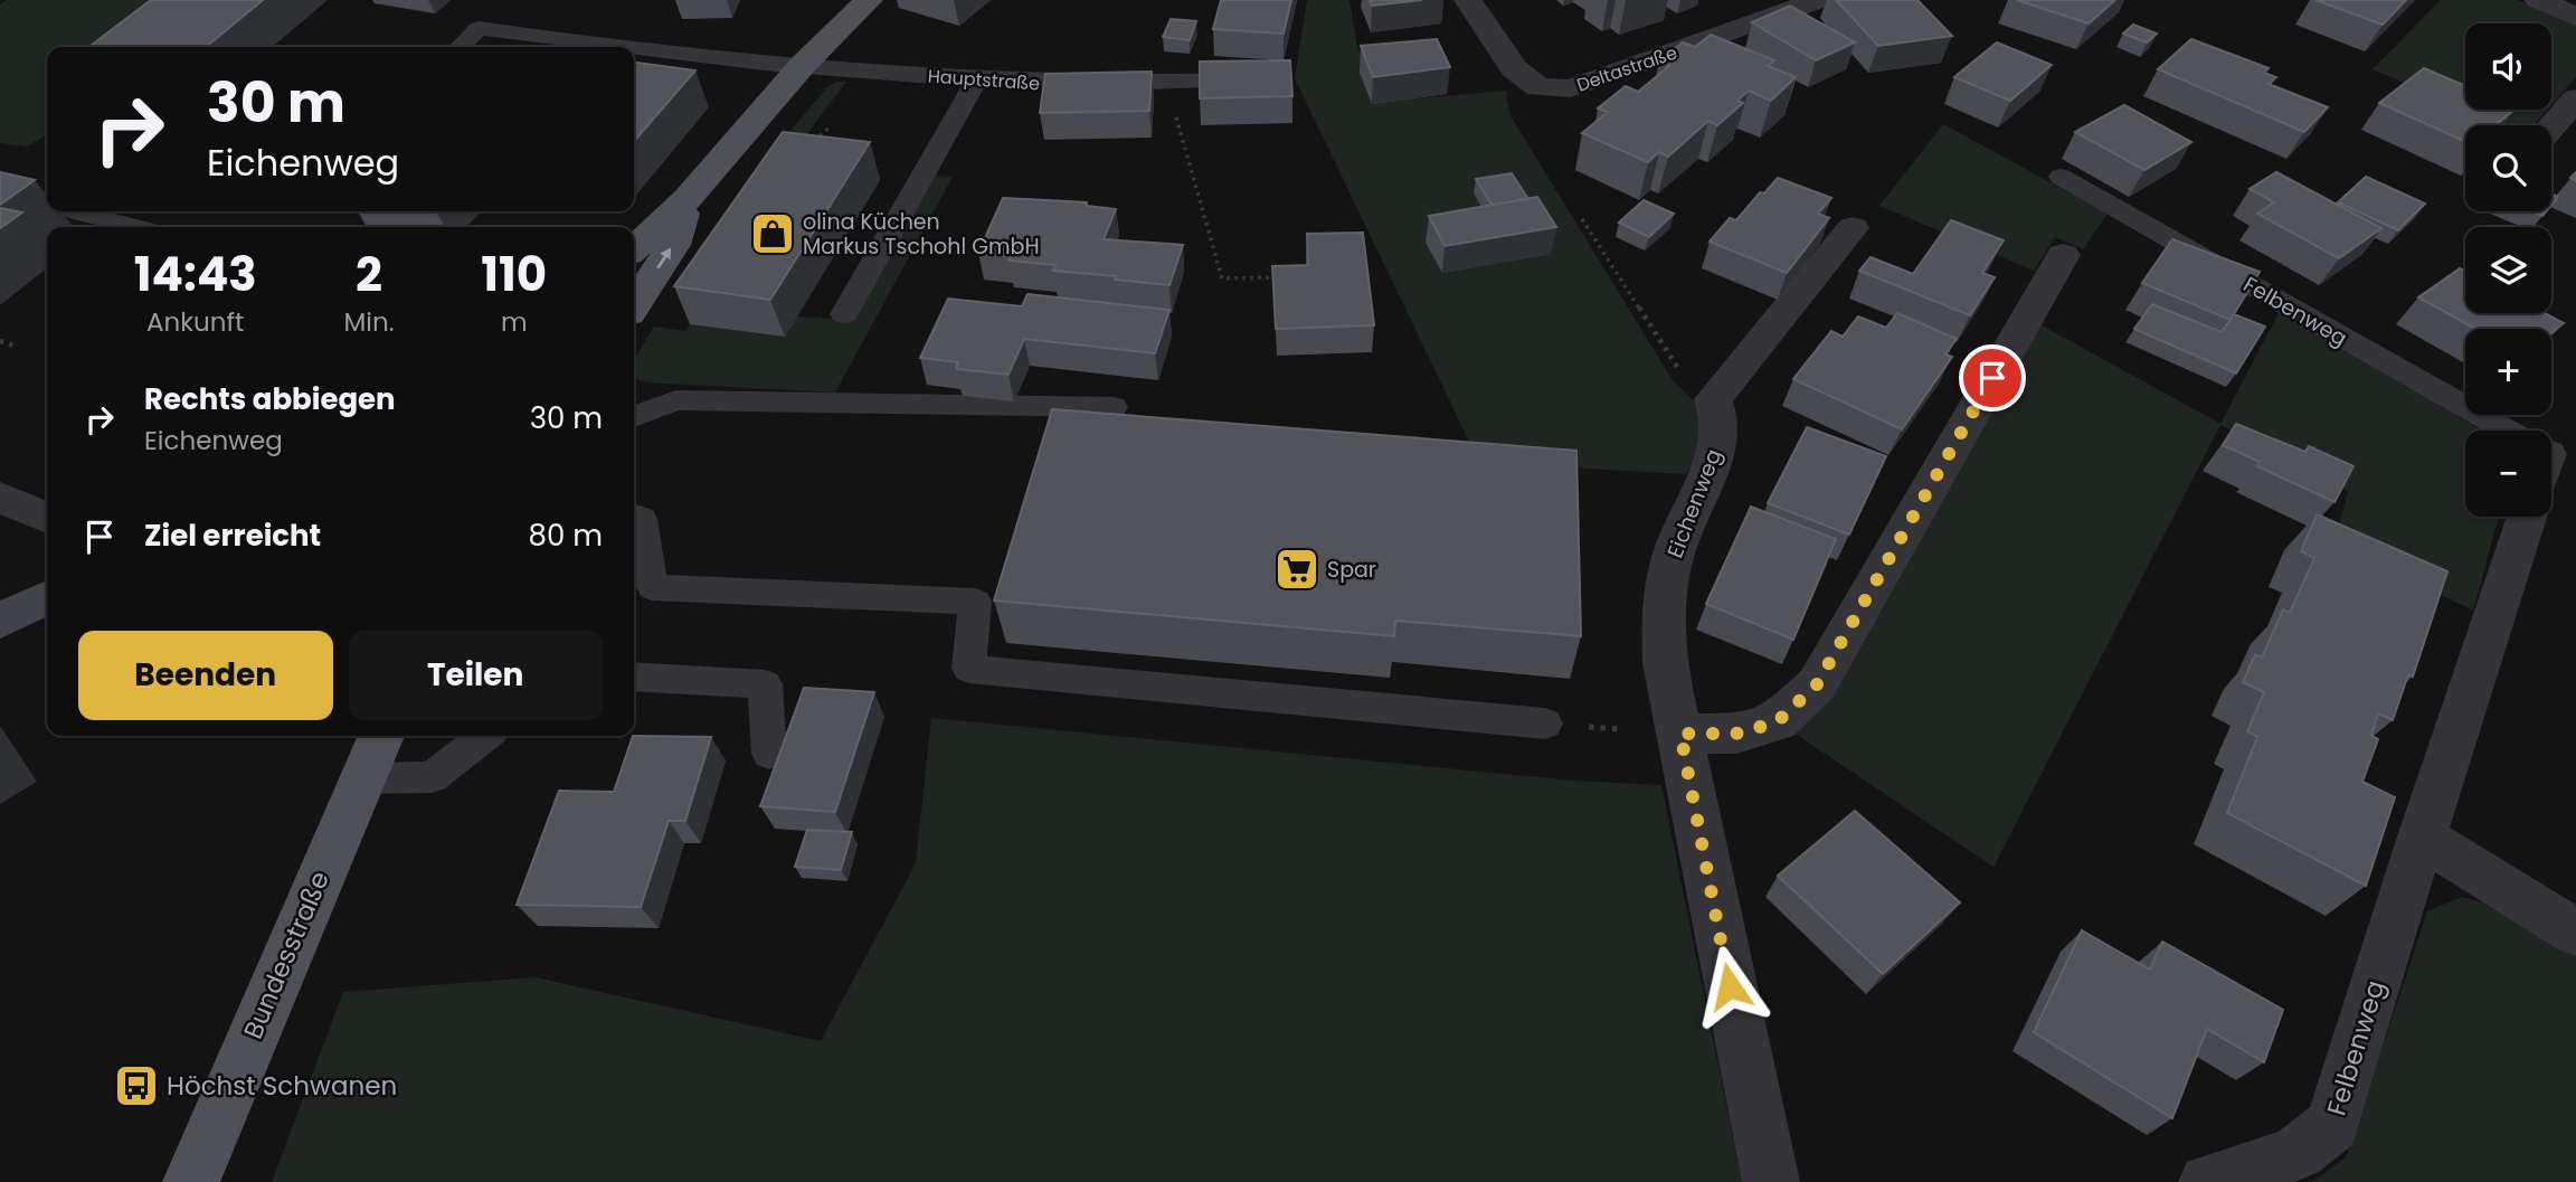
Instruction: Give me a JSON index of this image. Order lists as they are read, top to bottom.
{
  "streets": {
    "main road": ["Bundesstraße"],
    "street": ["Deltastraße", "Felbenweg", "Eichenweg"],
    "lane": ["Hauptstraße"]
  },
  "places": {
    "shop": ["olina Küchen Markus Tschohl GmbH"],
    "supermarket": ["Spar"],
    "bus stop": ["Höchst Schwanen"]
  },
  "page": {
    "map_buttons": ["+", "−"],
    "turn": ["30 m", "Eichenweg"],
    "eta": [
      "14:43",
      "Ankunft",
      "2",
      "Min.",
      "110",
      "m"
    ],
    "list": [
      {
        "name": "Rechts abbiegen",
        "note": "Eichenweg",
        "value": "30 m"
      },
      {
        "name": "Ziel erreicht",
        "value": "80 m"
      }
    ],
    "buttons": ["Beenden", "Teilen"]
  }
}
